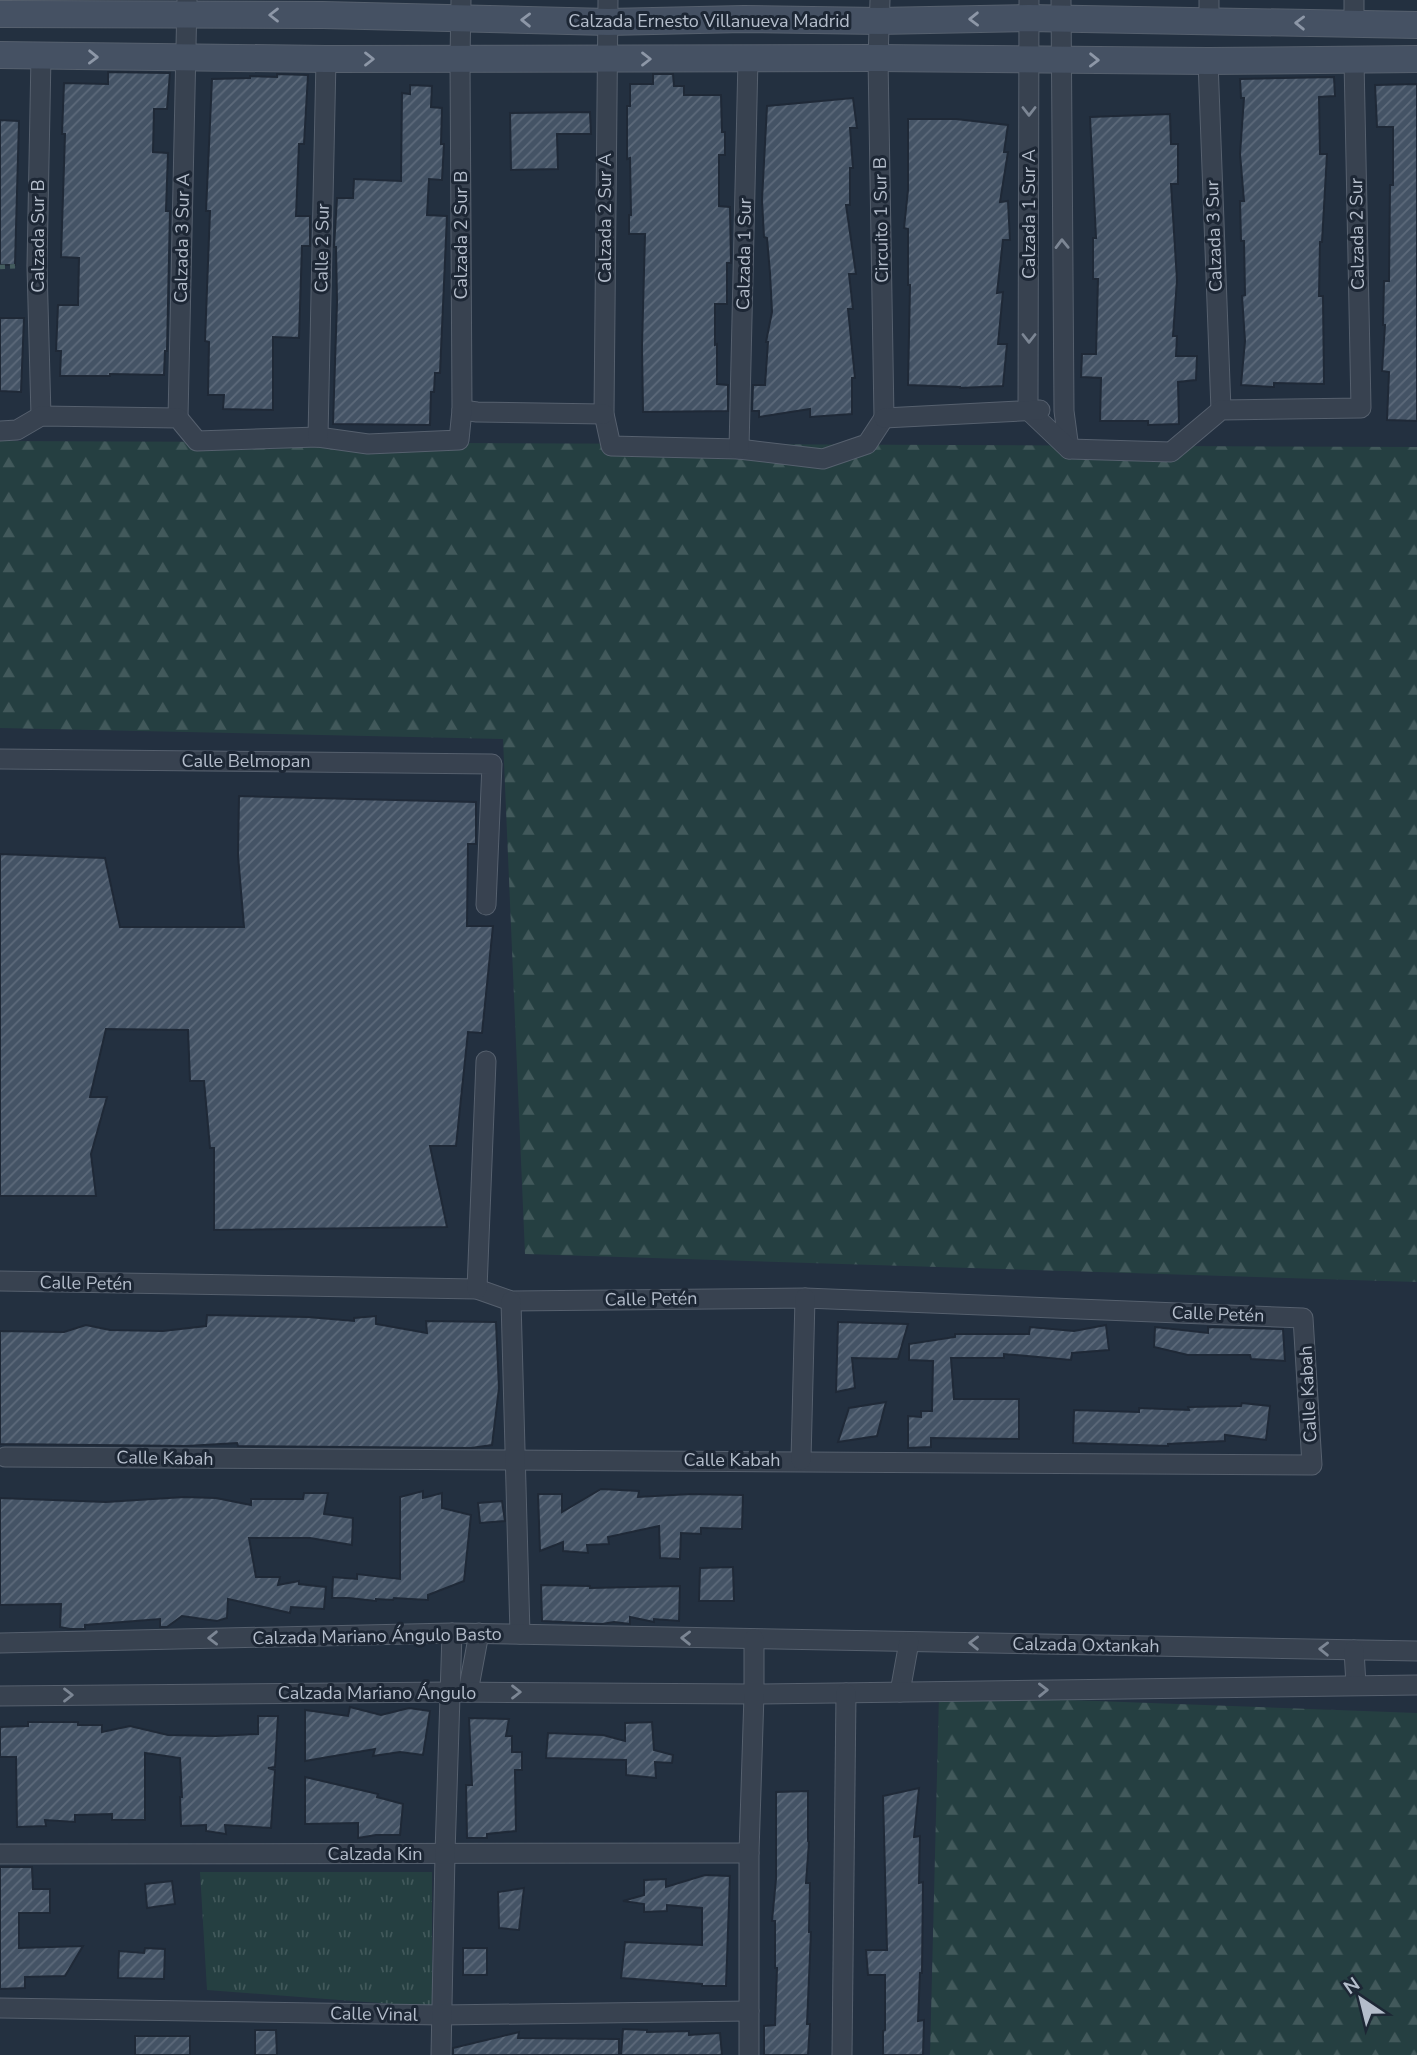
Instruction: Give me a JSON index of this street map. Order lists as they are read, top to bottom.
{
  "streets": {
    "street": [
      "Calzada Ernesto Villanueva Madrid",
      "Calzada 1 Sur A",
      "Calzada 2 Sur A",
      "Circuito 1 Sur B",
      "Calzada 2 Sur",
      "Calzada 2 Sur B",
      "Calzada Sur B",
      "Calzada 3 Sur",
      "Calzada 3 Sur A",
      "Calle 2 Sur",
      "Calzada 1 Sur",
      "Calle Belmopan",
      "Calle Petén",
      "Calle Kabah",
      "Calzada Mariano Ángulo Basto",
      "Calzada Oxtankah",
      "Calzada Mariano Ángulo",
      "Calzada Kin",
      "Calle Vinal"
    ]
  },
  "crossings": [
    ["Calzada Ernesto Villanueva Madrid", "Calzada 1 Sur A"],
    ["Calzada Ernesto Villanueva Madrid", "Calzada 2 Sur A"],
    ["Calzada Ernesto Villanueva Madrid", "Circuito 1 Sur B"],
    ["Calzada Ernesto Villanueva Madrid", "Calzada 2 Sur B"],
    ["Calzada Ernesto Villanueva Madrid", "Calzada 3 Sur A"],
    ["Calzada 2 Sur A", "Calzada 1 Sur"],
    ["Calzada 2 Sur", "Calzada 3 Sur"],
    ["Calzada 2 Sur B", "Calle 2 Sur"],
    ["Calle Petén", "Calle Kabah"],
    ["Calzada Mariano Ángulo Basto", "Calzada Oxtankah"]
  ],
  "one_way": ["Calzada Mariano Ángulo Basto", "Calzada Mariano Ángulo"],
  "north": "top left"
}
